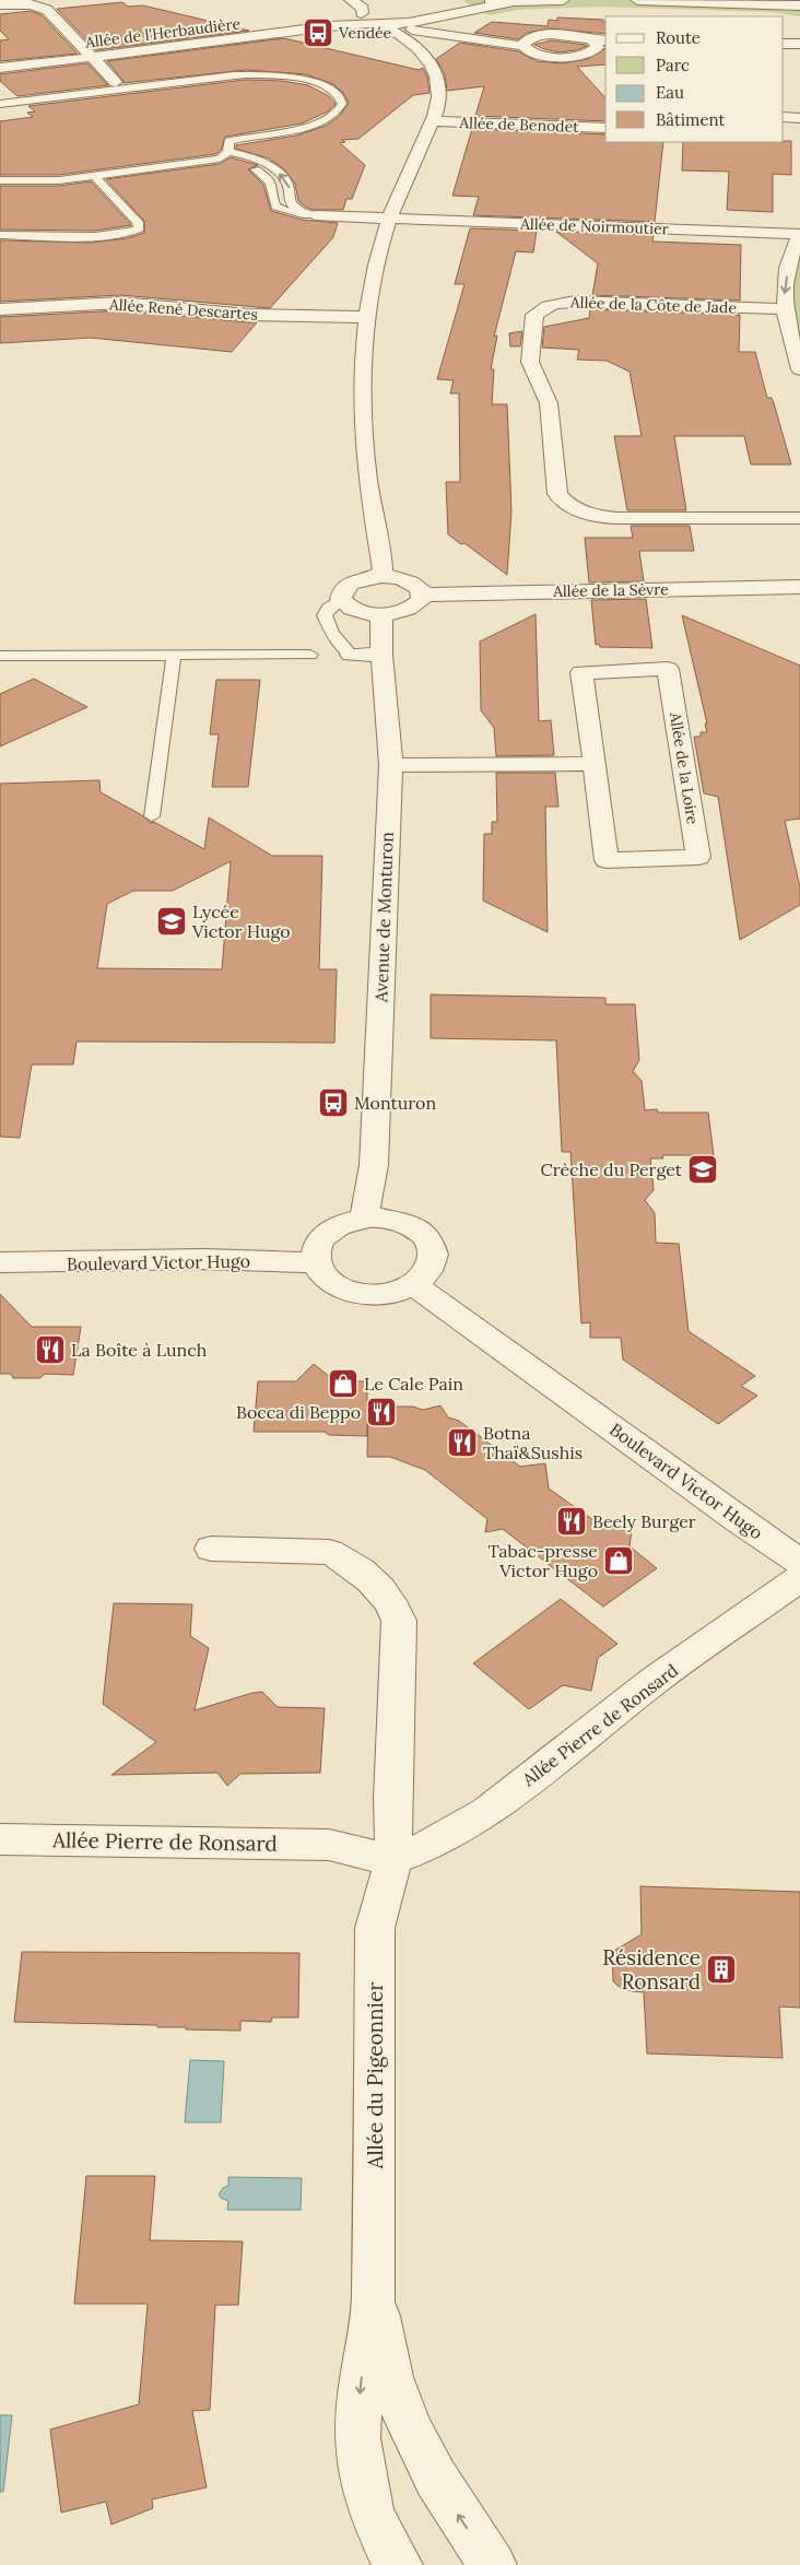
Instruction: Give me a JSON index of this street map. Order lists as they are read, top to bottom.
{
  "streets": {
    "street": [
      "Allée de l'Herbaudière",
      "Allée de Benodet",
      "Allée de Noirmoutier",
      "Allée de la Côte de Jade",
      "Allée René Descartes",
      "Allée de la Sèvre",
      "Allée de la Loire",
      "Avenue de Monturon",
      "Boulevard Victor Hugo",
      "Allée Pierre de Ronsard",
      "Allée du Pigeonnier"
    ]
  },
  "crossings": [
    ["Avenue de Monturon", "Boulevard Victor Hugo"],
    ["Allée Pierre de Ronsard", "Allée du Pigeonnier"]
  ],
  "places": {
    "bus stop": ["Vendée", "Monturon"],
    "school or university": ["Lycée Victor Hugo", "Crèche du Perget"],
    "restaurant": [
      "La Boîte à Lunch",
      "Bocca di Beppo",
      "Botna Thaï&Sushis",
      "Beely Burger"
    ],
    "shop": ["Le Cale Pain", "Tabac-presse Victor Hugo"],
    "building": ["Résidence Ronsard"]
  },
  "legend": [
    "Route",
    "Parc",
    "Eau",
    "Bâtiment"
  ]
}
